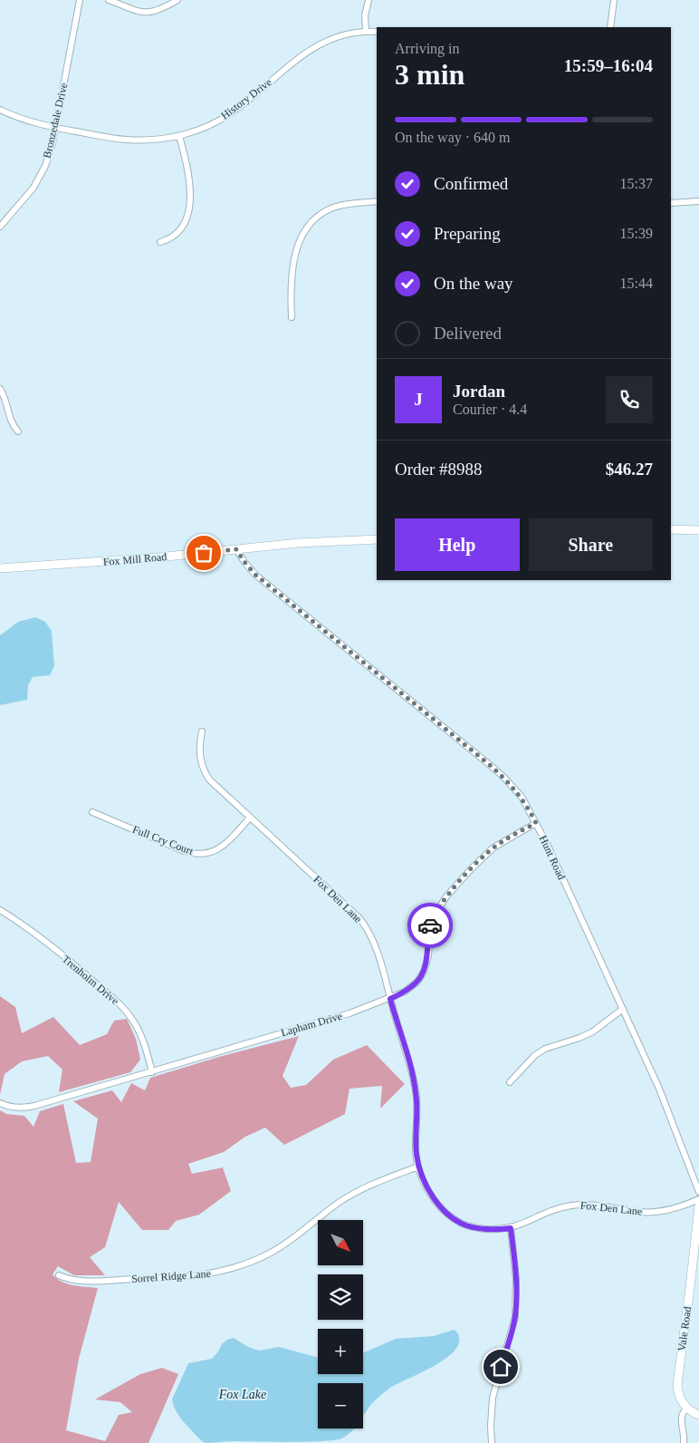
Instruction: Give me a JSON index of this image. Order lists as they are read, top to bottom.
{
  "streets": {
    "main road": ["Fox Mill Road", "Vale Road"],
    "street": [
      "History Drive",
      "Bronzedale Drive",
      "Full Cry Court",
      "Hunt Road",
      "Fox Den Lane",
      "Trenholm Drive",
      "Lapham Drive",
      "Sorrel Ridge Lane"
    ]
  },
  "crossings": [
    ["History Drive", "Bronzedale Drive"],
    ["Fox Mill Road", "Hunt Road"],
    ["Full Cry Court", "Fox Den Lane"],
    ["Hunt Road", "Lapham Drive"],
    ["Fox Den Lane", "Lapham Drive"],
    ["Fox Den Lane", "Sorrel Ridge Lane"],
    ["Trenholm Drive", "Lapham Drive"]
  ],
  "water": ["Fox Lake"],
  "north": "bottom right",
  "page": {
    "heading": ["3 min", "Arriving in", "15:59–16:04"],
    "panel": [
      "Jordan",
      "Courier · 4.4",
      "Order #8988",
      "$46.27"
    ],
    "bar": "On the way · 640 m",
    "list": [
      ["Confirmed", "15:37"],
      ["Preparing", "15:39"],
      ["On the way", "15:44"],
      "Delivered"
    ],
    "round": "J",
    "buttons": ["Help", "Share"],
    "map_buttons": ["+", "−"]
  }
}
